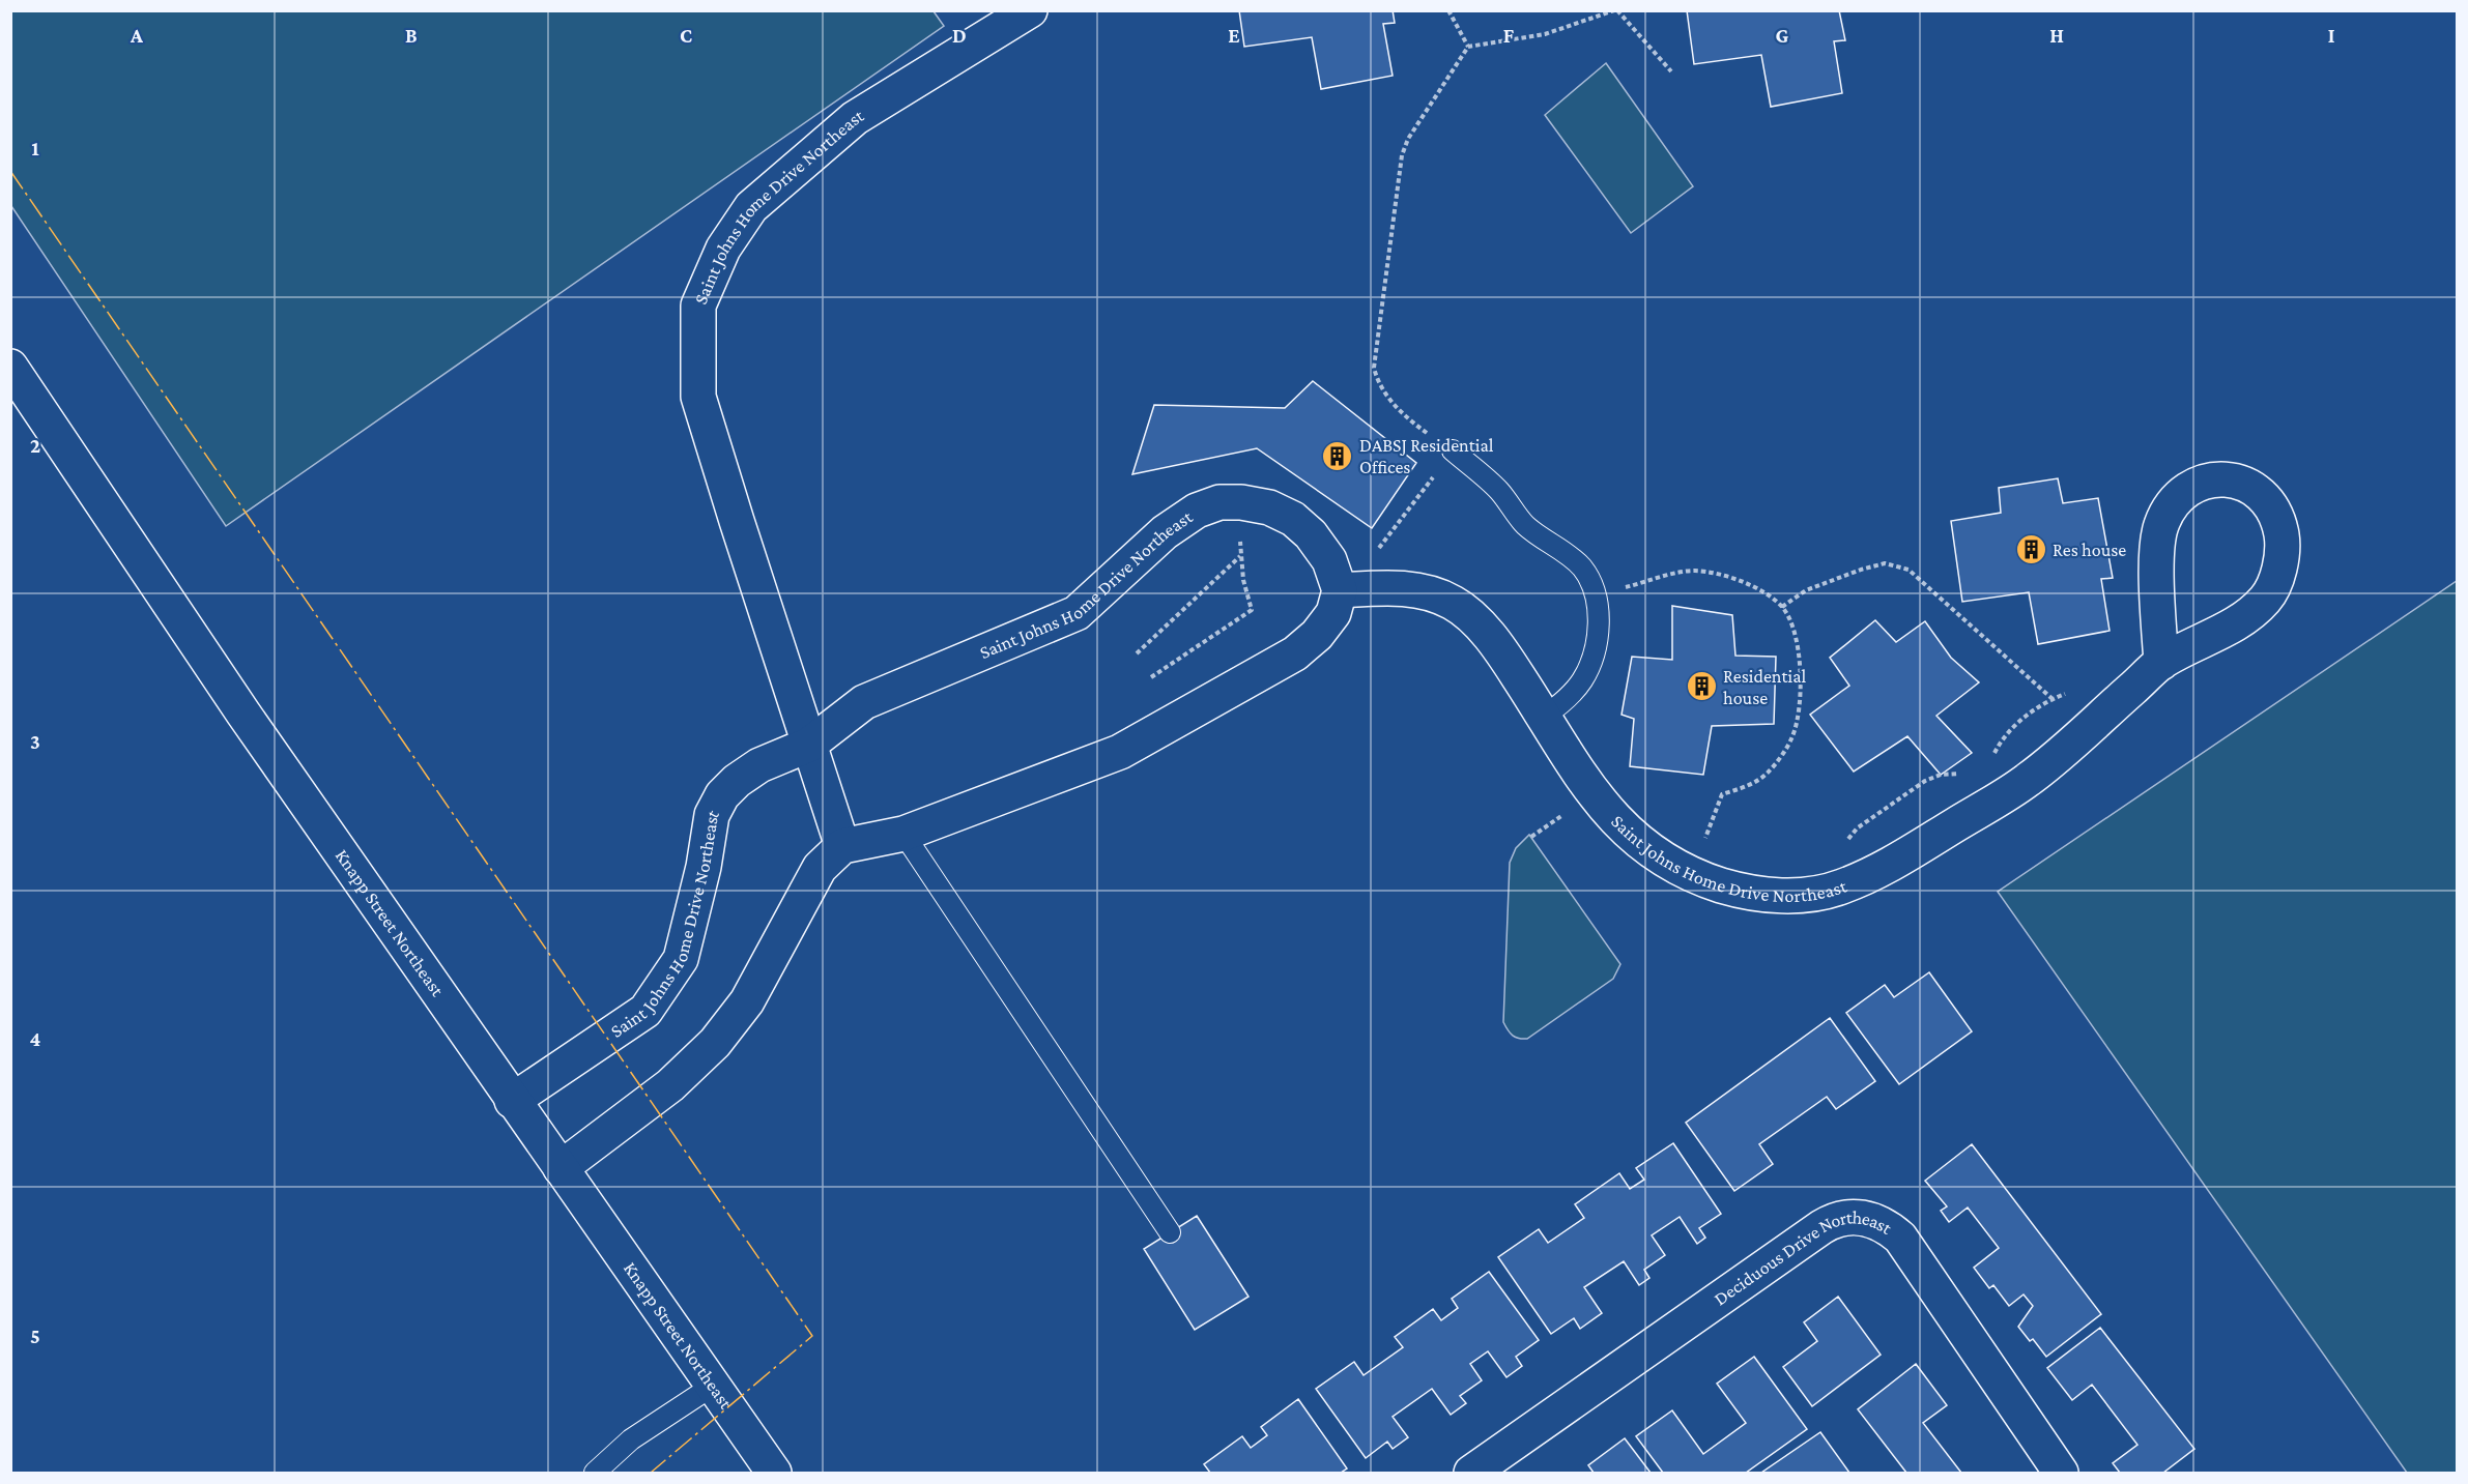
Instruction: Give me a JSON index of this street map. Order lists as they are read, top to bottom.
{
  "streets": {
    "street": ["Saint Johns Home Drive Northeast", "Knapp Street Northeast", "Deciduous Drive Northeast"]
  },
  "crossings": [
    ["Saint Johns Home Drive Northeast", "Knapp Street Northeast"]
  ],
  "places": {
    "building": ["DABSJ Residential Offices", "Res house", "Residential house"]
  },
  "grid": {
    "columns": [
      "A",
      "B",
      "C",
      "D",
      "E",
      "F",
      "G",
      "H",
      "I"
    ],
    "rows": [
      "1",
      "2",
      "3",
      "4",
      "5"
    ]
  }
}
